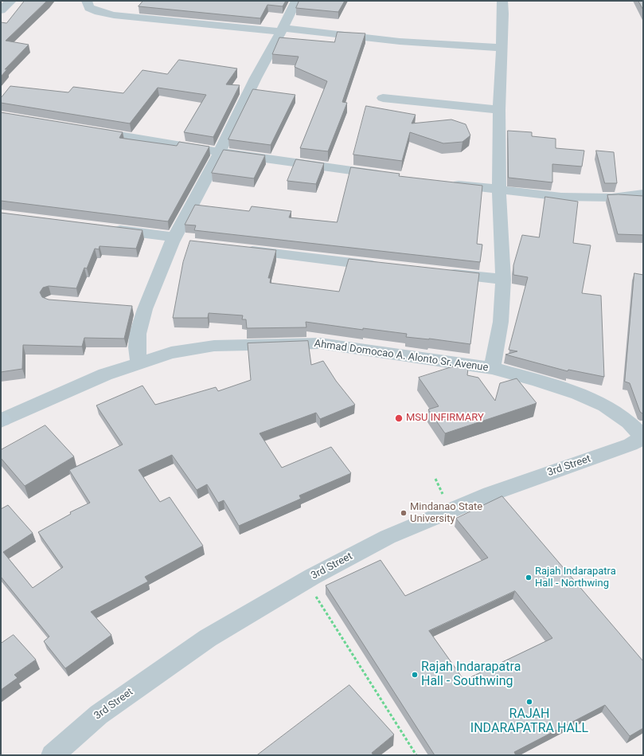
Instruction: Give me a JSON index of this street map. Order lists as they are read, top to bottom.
{
  "streets": {
    "street": ["Ahmad Domocao A. Alonto Sr. Avenue", "3rd Street"]
  },
  "crossings": [
    ["Ahmad Domocao A. Alonto Sr. Avenue", "3rd Street"]
  ],
  "places": [
    "MSU INFIRMARY",
    "Mindanao State University",
    "Rajah Indarapatra Hall - Northwing",
    "Rajah Indarapatra Hall - Southwing",
    "RAJAH INDARAPATRA HALL"
  ]
}
